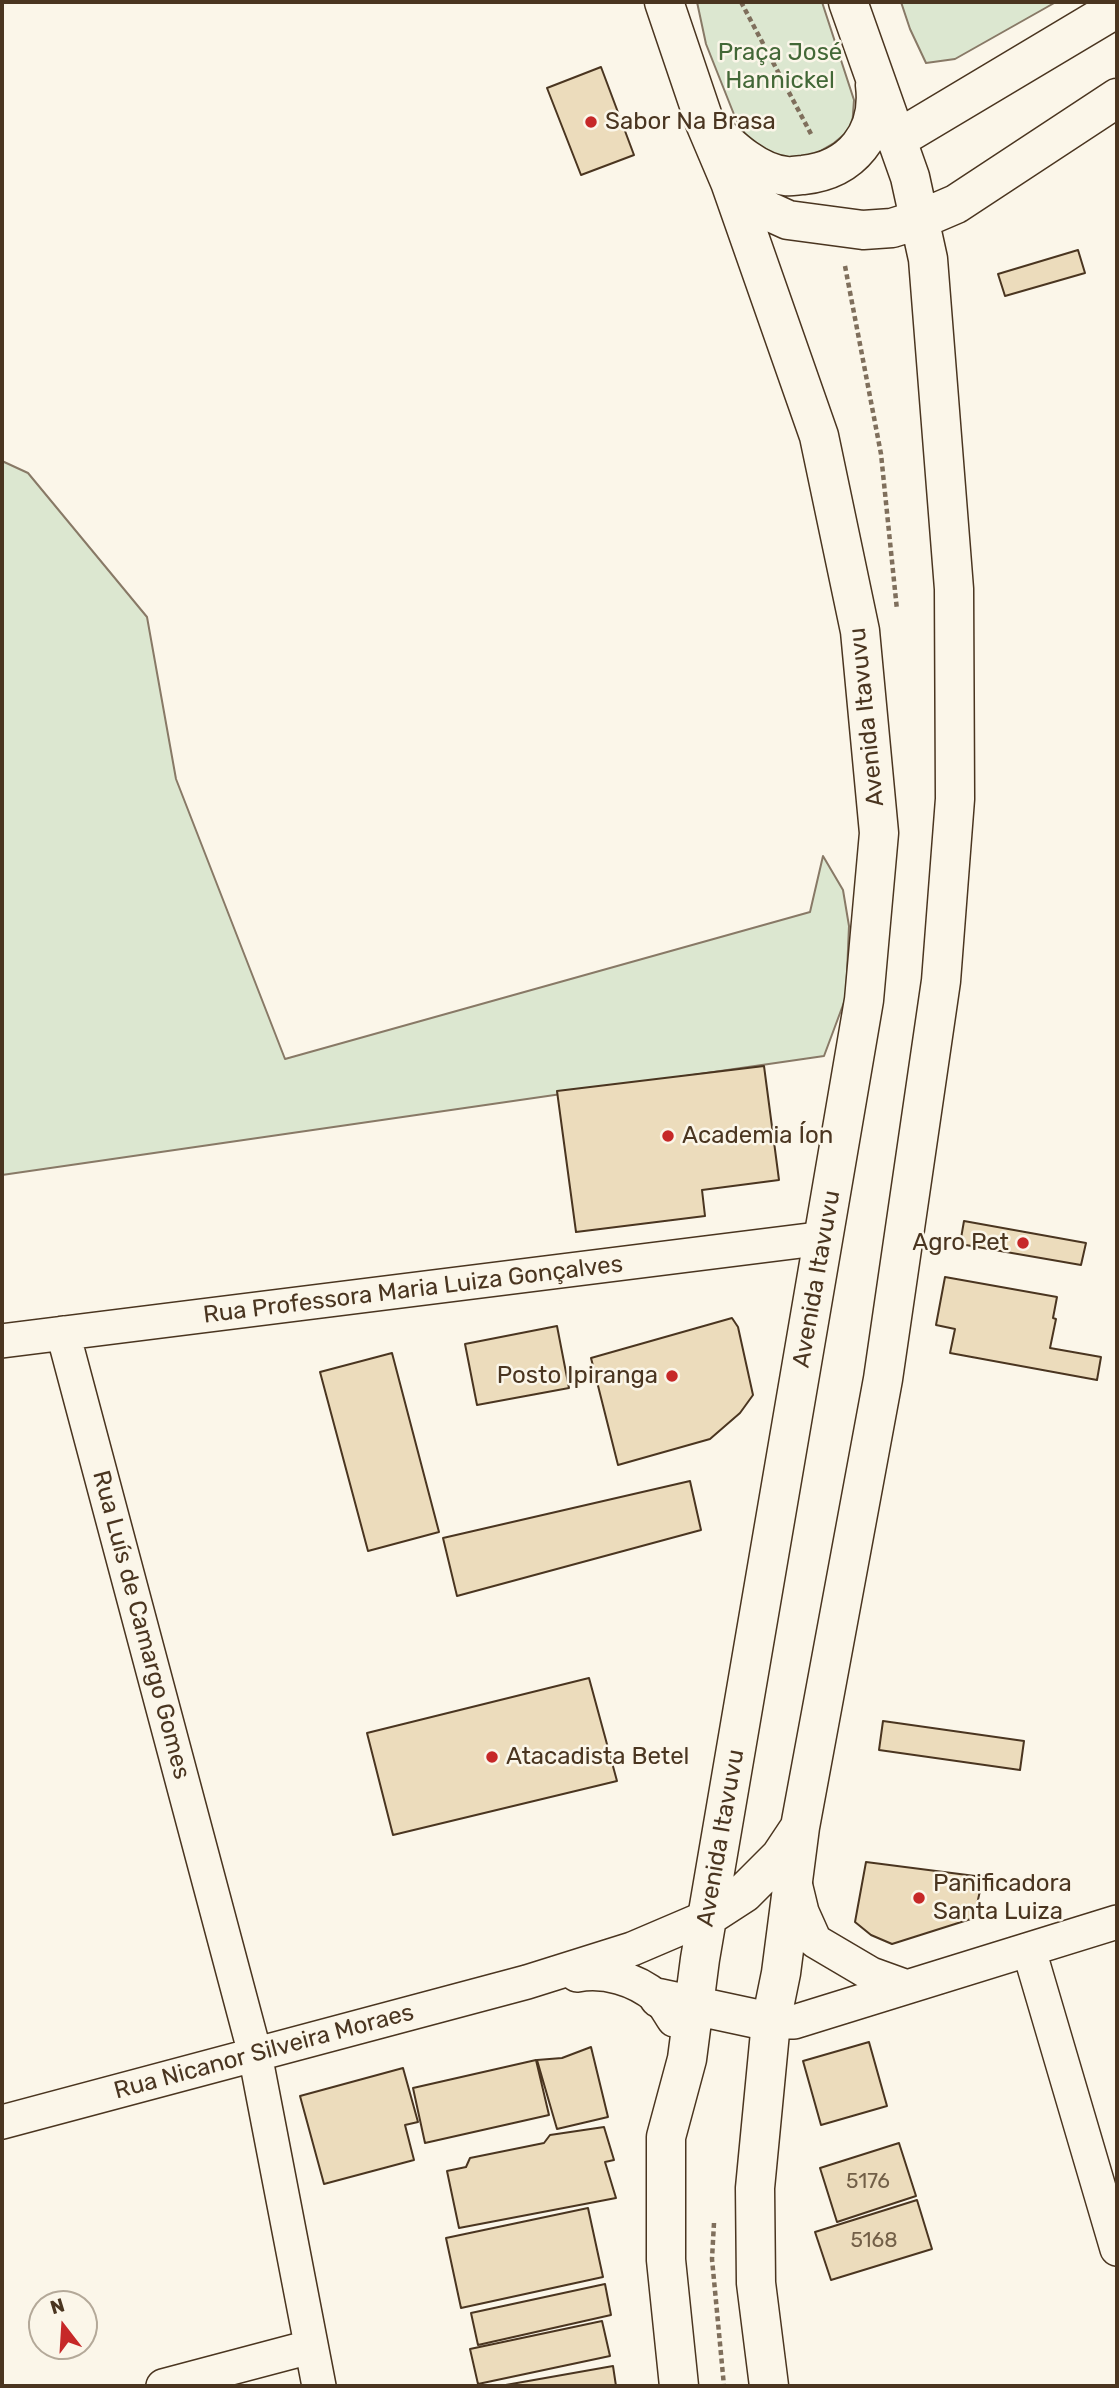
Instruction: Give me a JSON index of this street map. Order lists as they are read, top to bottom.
{
  "streets": {
    "main road": ["Avenida Itavuvu"],
    "street": ["Rua Professora Maria Luiza Gonçalves", "Rua Luís de Camargo Gomes", "Rua Nicanor Silveira Moraes"]
  },
  "crossings": [
    ["Avenida Itavuvu", "Rua Professora Maria Luiza Gonçalves"],
    ["Avenida Itavuvu", "Rua Nicanor Silveira Moraes"],
    ["Rua Professora Maria Luiza Gonçalves", "Rua Luís de Camargo Gomes"],
    ["Rua Luís de Camargo Gomes", "Rua Nicanor Silveira Moraes"]
  ],
  "parks": ["Praça José Hannickel"],
  "places": [
    "Sabor Na Brasa",
    "Academia Íon",
    "Agro Pet",
    "Posto Ipiranga",
    "Atacadista Betel",
    "Panificadora Santa Luiza"
  ],
  "house_numbers": ["5176", "5168"],
  "north": "top"
}
